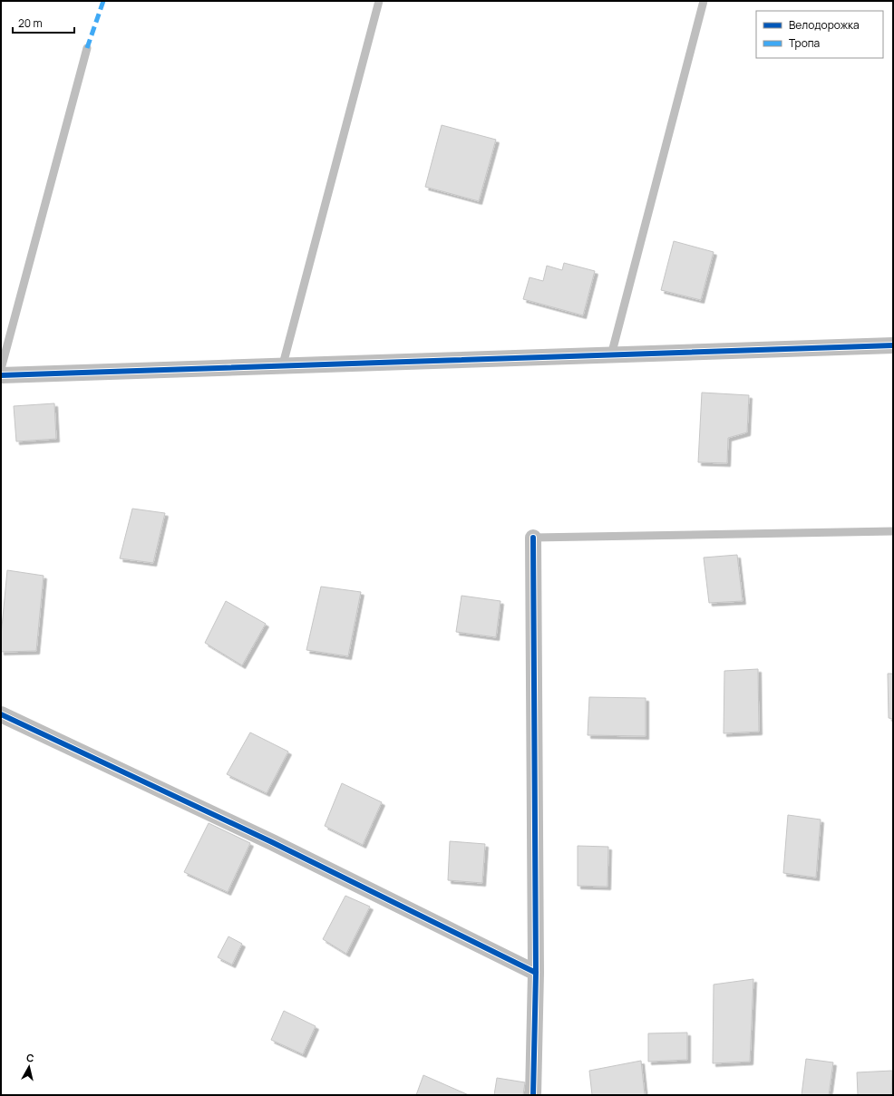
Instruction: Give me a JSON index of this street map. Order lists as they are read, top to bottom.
{
  "legend": ["Велодорожка", "Тропа"],
  "scale_bar": "20 m",
  "north": "top"
}
